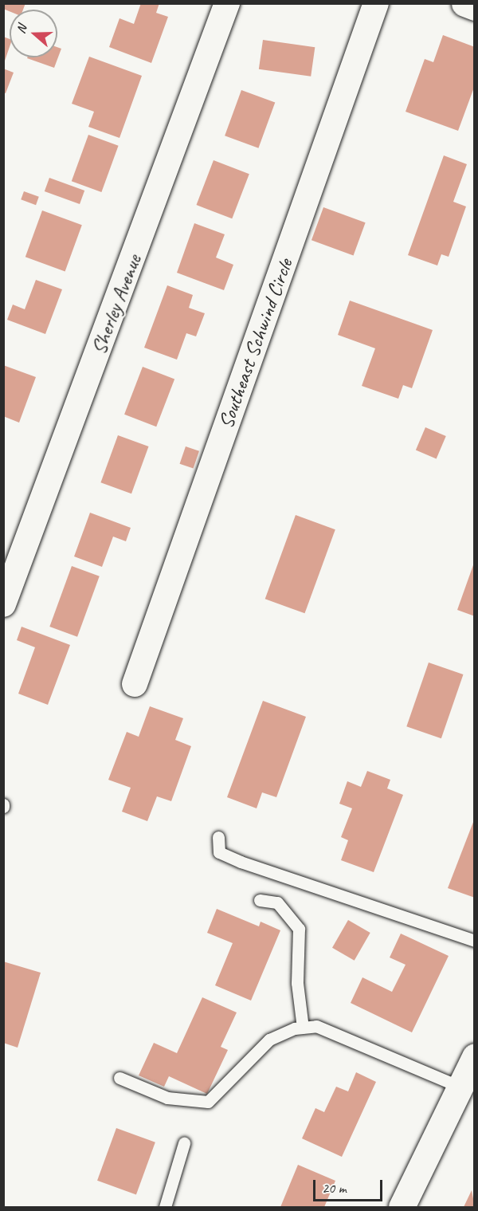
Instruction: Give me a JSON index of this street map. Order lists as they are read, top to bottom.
{
  "streets": {
    "street": ["Sherley Avenue", "Southeast Schwind Circle"]
  },
  "scale_bar": "20 m",
  "north": "left"
}
